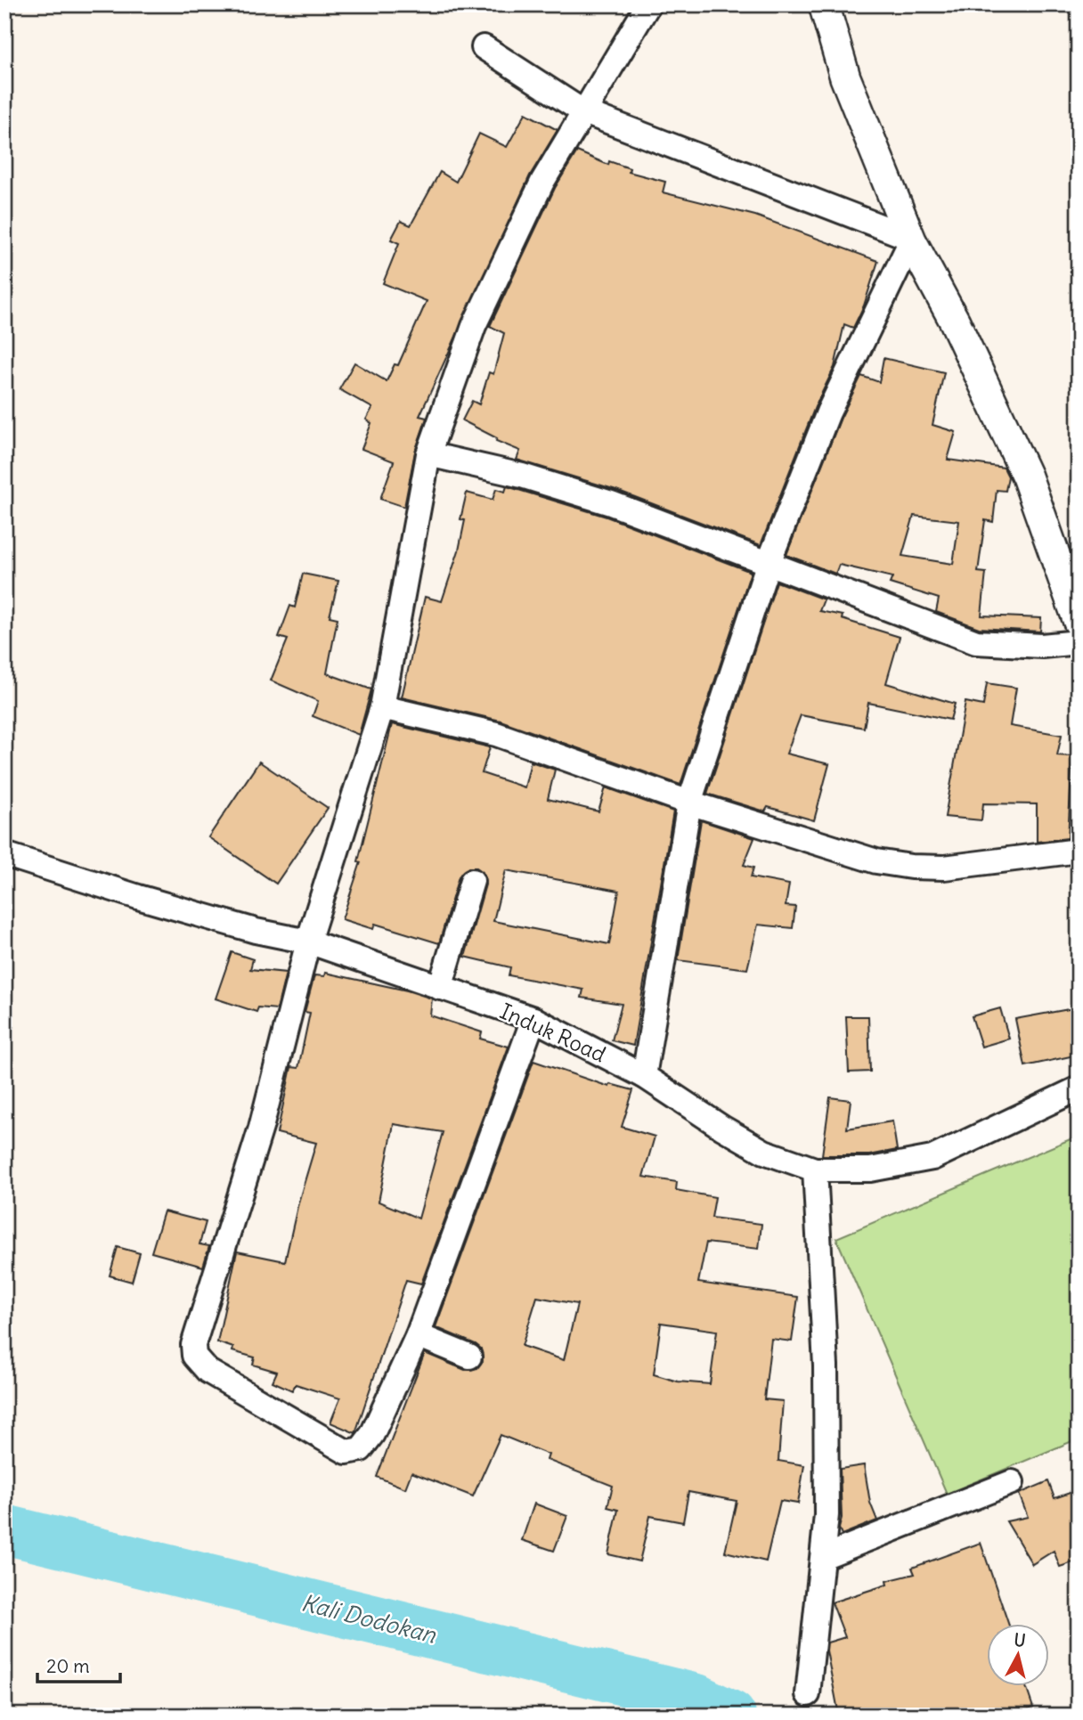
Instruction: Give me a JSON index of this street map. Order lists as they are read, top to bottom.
{
  "streets": {
    "street": ["Induk Road"]
  },
  "water": ["Kali Dodokan"],
  "scale_bar": "20 m",
  "north": "top"
}
